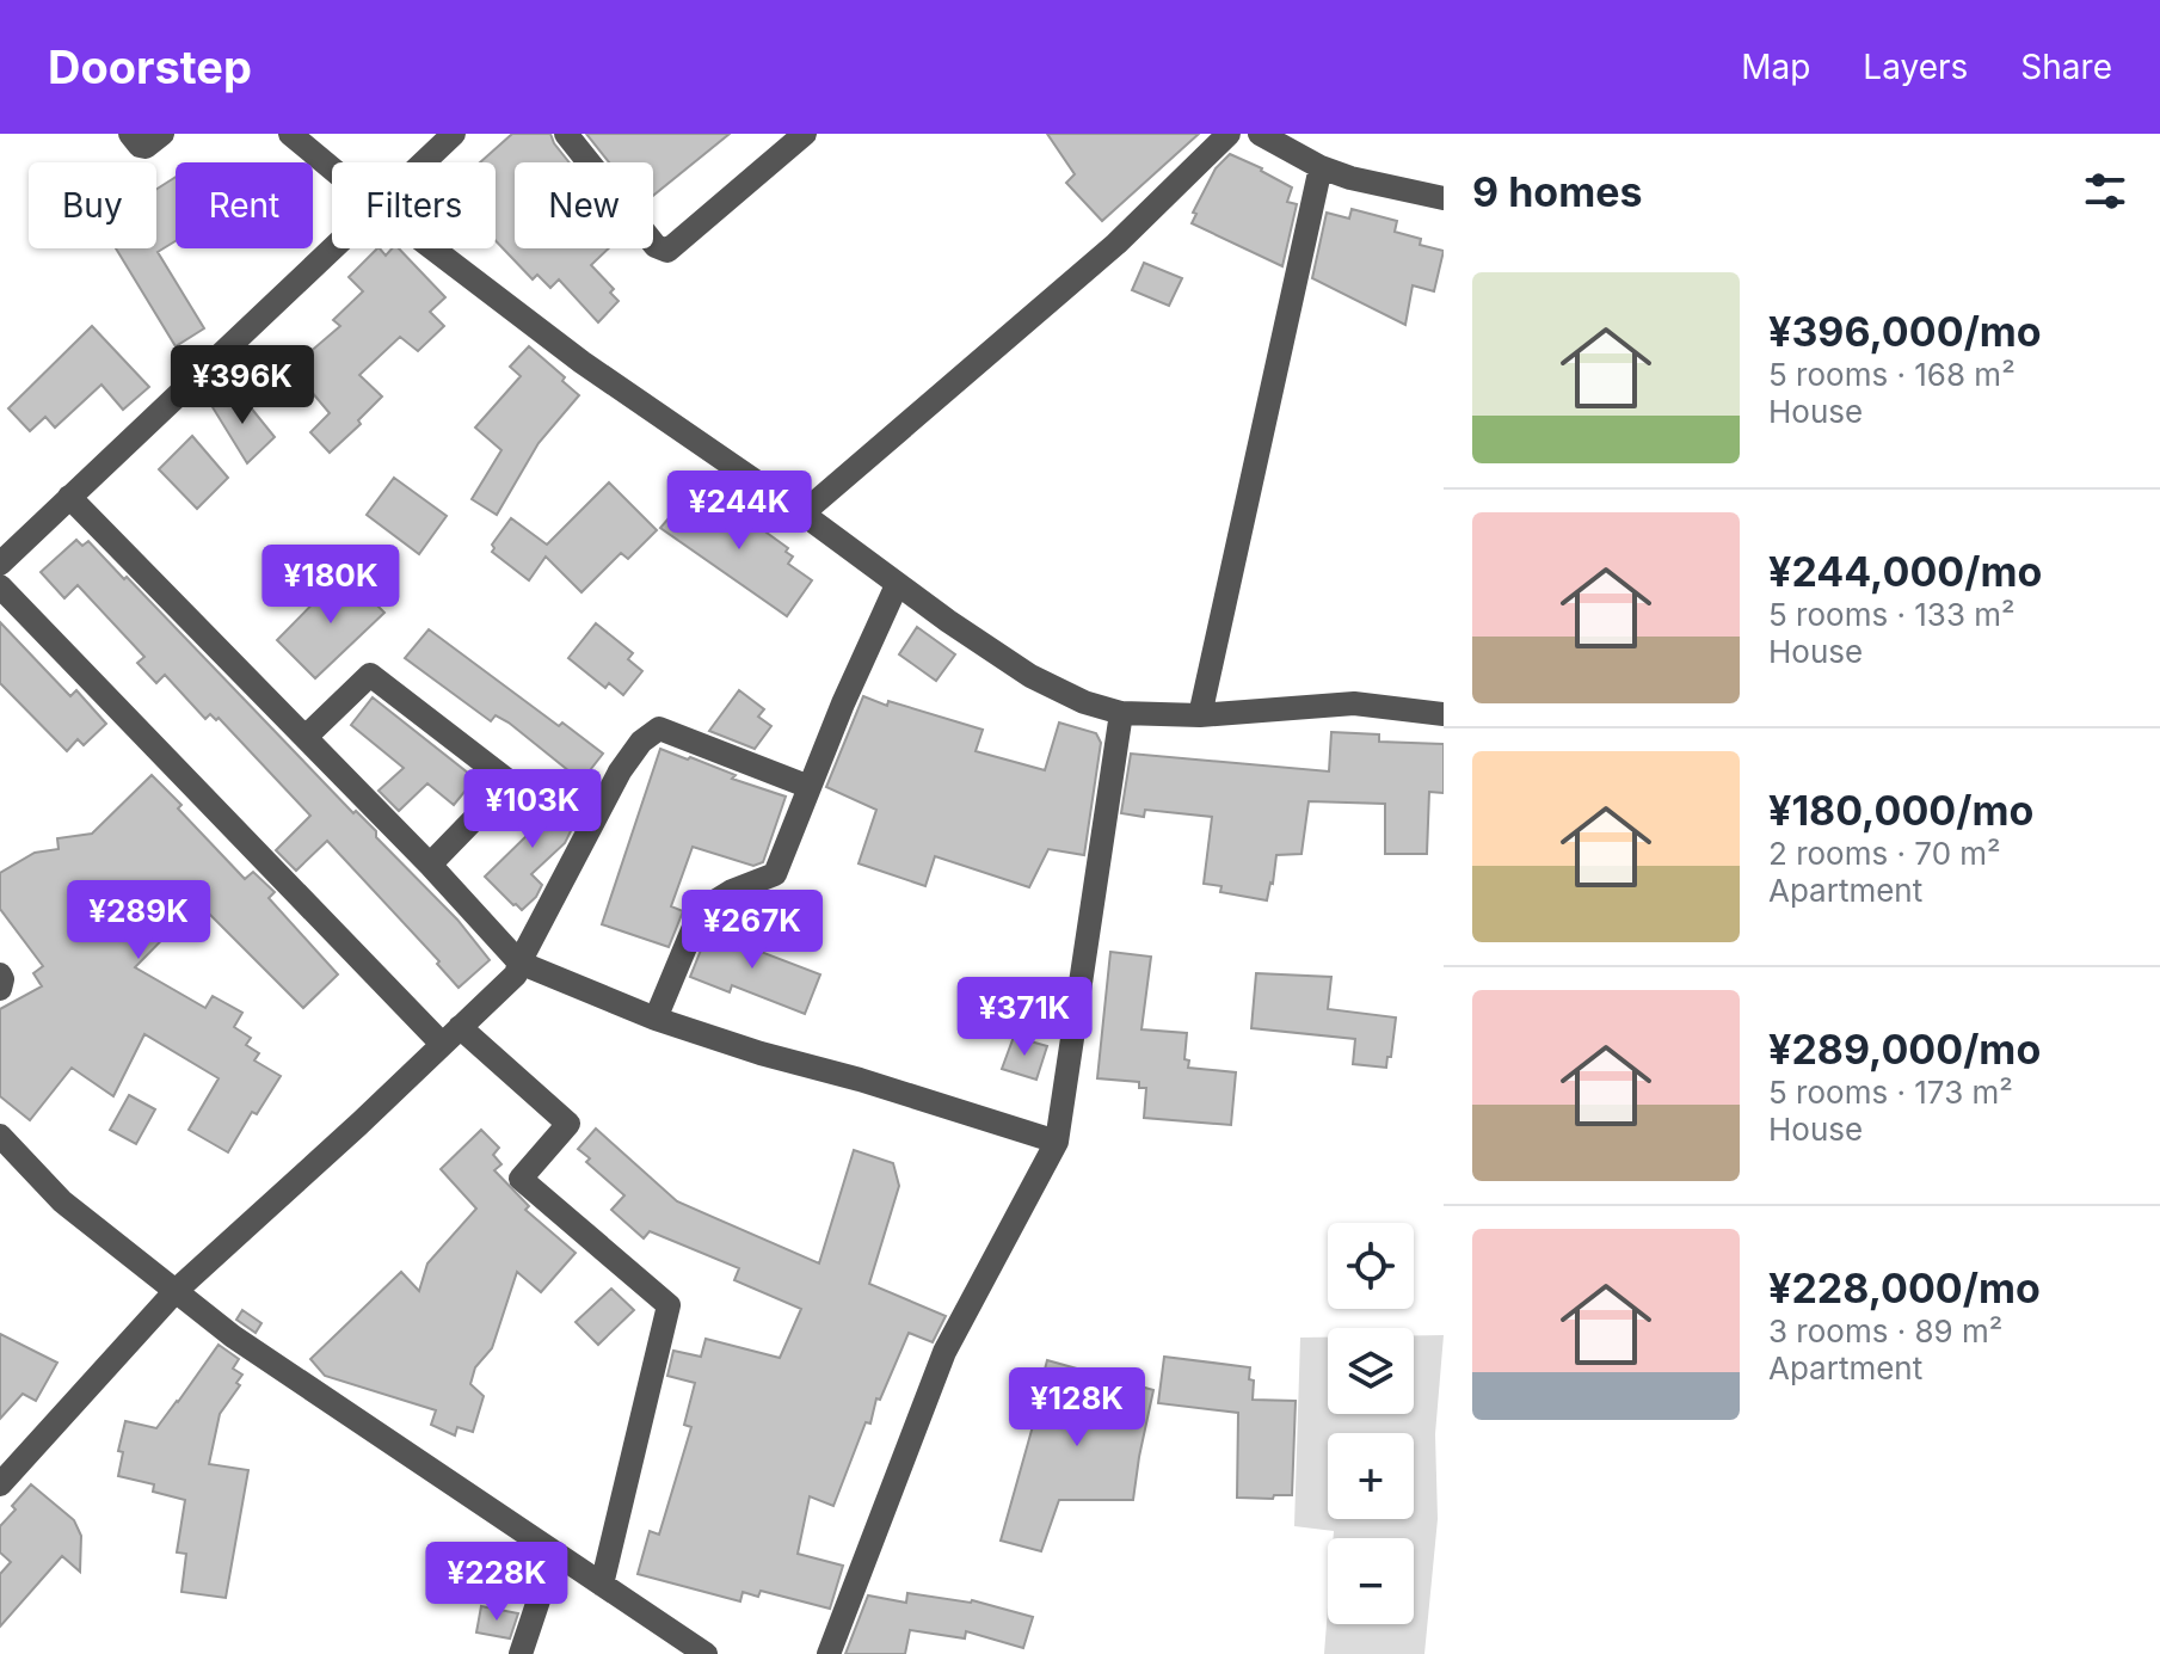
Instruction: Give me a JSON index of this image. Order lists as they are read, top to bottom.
{
  "page": {
    "header": "Doorstep",
    "nav": ["Map", "Layers", "Share"],
    "heading": "9 homes",
    "chip": [
      "Buy",
      "Rent",
      "Filters",
      "New"
    ],
    "list": [
      {
        "name": "¥396,000/mo",
        "note": "5 rooms · 168 m² · House"
      },
      {
        "name": "¥244,000/mo",
        "note": "5 rooms · 133 m² · House"
      },
      {
        "name": "¥180,000/mo",
        "note": "2 rooms · 70 m² · Apartment"
      },
      {
        "name": "¥289,000/mo",
        "note": "5 rooms · 173 m² · House"
      },
      {
        "name": "¥228,000/mo",
        "note": "3 rooms · 89 m² · Apartment"
      }
    ],
    "price": [
      "¥396K",
      "¥244K",
      "¥180K",
      "¥103K",
      "¥289K",
      "¥267K",
      "¥371K",
      "¥128K",
      "¥228K"
    ],
    "map_buttons": ["+", "−"]
  }
}
